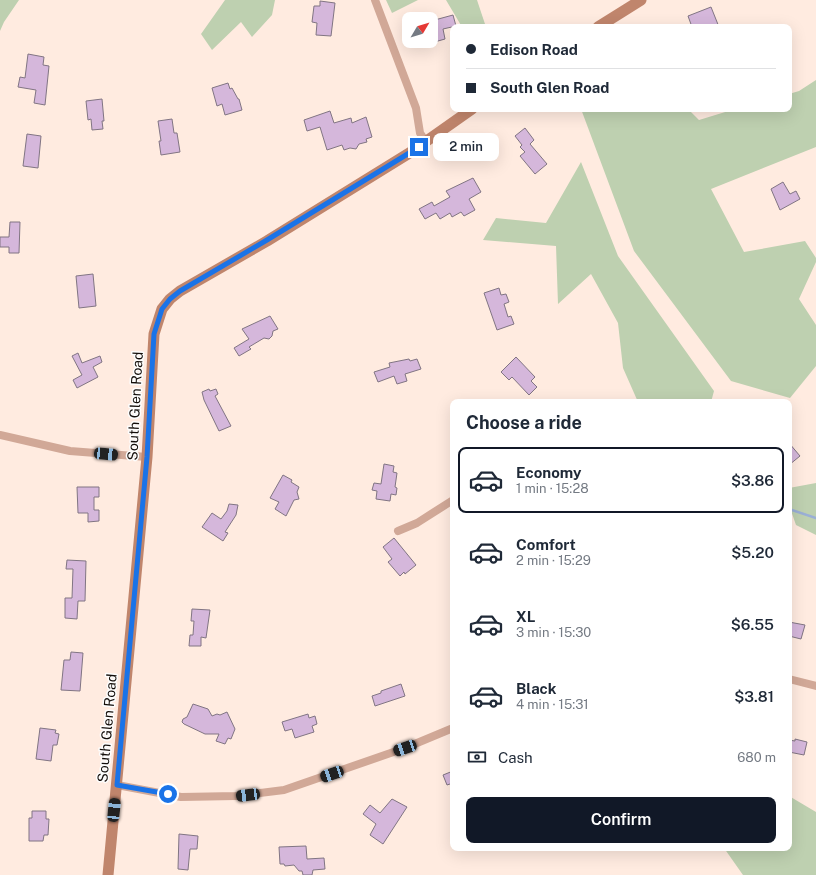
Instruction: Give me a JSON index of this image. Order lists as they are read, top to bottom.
{
  "streets": {
    "main road": ["South Glen Road"]
  },
  "north": "top right",
  "page": {
    "banner": ["Edison Road", "South Glen Road"],
    "bubble": "2 min",
    "heading": "Choose a ride",
    "list": [
      {
        "name": "Economy",
        "note": "1 min · 15:28",
        "value": "$3.86"
      },
      {
        "name": "Comfort",
        "note": "2 min · 15:29",
        "value": "$5.20"
      },
      {
        "name": "XL",
        "note": "3 min · 15:30",
        "value": "$6.55"
      },
      {
        "name": "Black",
        "note": "4 min · 15:31",
        "value": "$3.81"
      }
    ],
    "pay": ["Cash", "680 m"],
    "buttons": "Confirm"
  }
}
